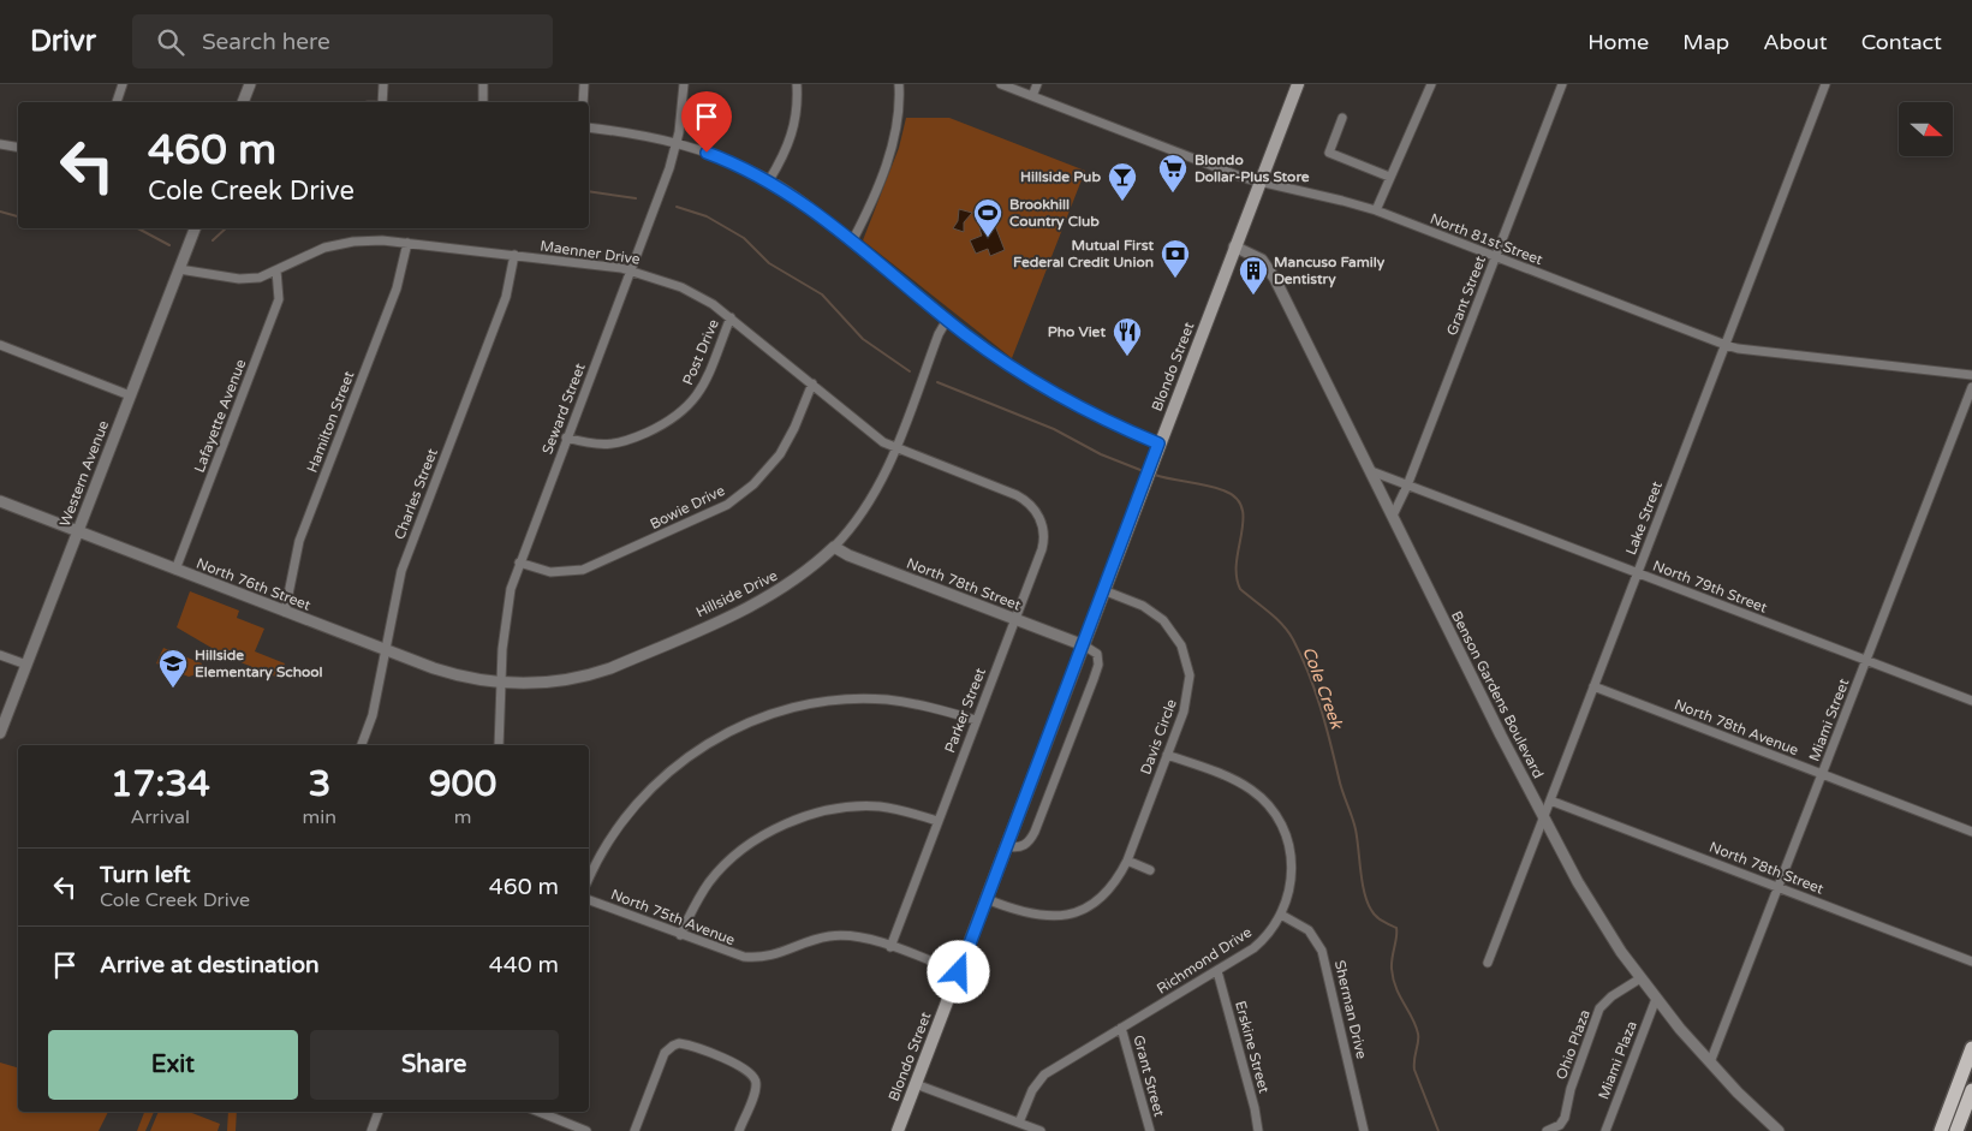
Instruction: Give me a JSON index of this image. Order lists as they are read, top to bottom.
{
  "streets": {
    "main road": ["Blondo Street"],
    "street": [
      "North 81st Street",
      "Maenner Drive",
      "Grant Street",
      "Post Drive",
      "Seward Street",
      "Lafayette Avenue",
      "Hamilton Street",
      "Western Avenue",
      "Charles Street",
      "Bowie Drive",
      "Lake Street",
      "North 76th Street",
      "North 78th Street",
      "North 79th Street",
      "Hillside Drive",
      "Benson Gardens Boulevard",
      "Parker Street",
      "Miami Street",
      "North 78th Avenue",
      "Davis Circle",
      "North 75th Avenue",
      "Richmond Drive",
      "Sherman Drive",
      "Ohio Plaza",
      "Erskine Street",
      "Miami Plaza"
    ]
  },
  "crossings": [
    ["North 81st Street", "Grant Street"],
    ["North 81st Street", "Blondo Street"],
    ["North 81st Street", "Lake Street"],
    ["Maenner Drive", "Post Drive"],
    ["Maenner Drive", "Seward Street"],
    ["Maenner Drive", "Lafayette Avenue"],
    ["Maenner Drive", "Hamilton Street"],
    ["Maenner Drive", "Western Avenue"],
    ["Maenner Drive", "Charles Street"],
    ["Maenner Drive", "Bowie Drive"],
    ["Maenner Drive", "Hillside Drive"],
    ["Maenner Drive", "Parker Street"],
    ["Grant Street", "North 79th Street"],
    ["Grant Street", "Benson Gardens Boulevard"],
    ["Grant Street", "Richmond Drive"],
    ["Post Drive", "Seward Street"],
    ["Blondo Street", "North 78th Street"],
    ["Blondo Street", "Benson Gardens Boulevard"],
    ["Blondo Street", "Davis Circle"],
    ["Blondo Street", "North 75th Avenue"],
    ["Seward Street", "Bowie Drive"],
    ["Seward Street", "North 76th Street"],
    ["Seward Street", "Hillside Drive"],
    ["Lafayette Avenue", "North 76th Street"],
    ["Hamilton Street", "North 76th Street"],
    ["Western Avenue", "North 76th Street"],
    ["Charles Street", "North 76th Street"],
    ["Lake Street", "North 78th Street"],
    ["Lake Street", "North 79th Street"],
    ["Lake Street", "Benson Gardens Boulevard"],
    ["Lake Street", "North 78th Avenue"],
    ["North 76th Street", "Hillside Drive"],
    ["North 78th Street", "Hillside Drive"],
    ["North 78th Street", "Parker Street"],
    ["North 78th Street", "Miami Street"],
    ["North 79th Street", "Benson Gardens Boulevard"],
    ["North 79th Street", "Miami Street"],
    ["Benson Gardens Boulevard", "Miami Street"],
    ["Benson Gardens Boulevard", "Ohio Plaza"],
    ["Benson Gardens Boulevard", "Miami Plaza"],
    ["Parker Street", "North 75th Avenue"],
    ["Miami Street", "North 78th Avenue"],
    ["Davis Circle", "Richmond Drive"],
    ["Richmond Drive", "Sherman Drive"],
    ["Richmond Drive", "Erskine Street"]
  ],
  "water": ["Cole Creek"],
  "places": {
    "supermarket": ["Blondo Dollar-Plus Store"],
    "bar": ["Hillside Pub"],
    "sports": ["Brookhill Country Club"],
    "bank": ["Mutual First Federal Credit Union"],
    "building": ["Mancuso Family Dentistry"],
    "restaurant": ["Pho Viet"],
    "school or university": ["Hillside Elementary School"]
  },
  "north": "right",
  "page": {
    "header": "Drivr",
    "search": "Search here",
    "nav": [
      "Home",
      "Map",
      "About",
      "Contact"
    ],
    "turn": ["460 m", "Cole Creek Drive"],
    "eta": [
      "17:34",
      "Arrival",
      "3",
      "min",
      "900",
      "m"
    ],
    "list": [
      {
        "name": "Turn left",
        "note": "Cole Creek Drive",
        "value": "460 m"
      },
      {
        "name": "Arrive at destination",
        "value": "440 m"
      }
    ],
    "buttons": ["Exit", "Share"]
  }
}
